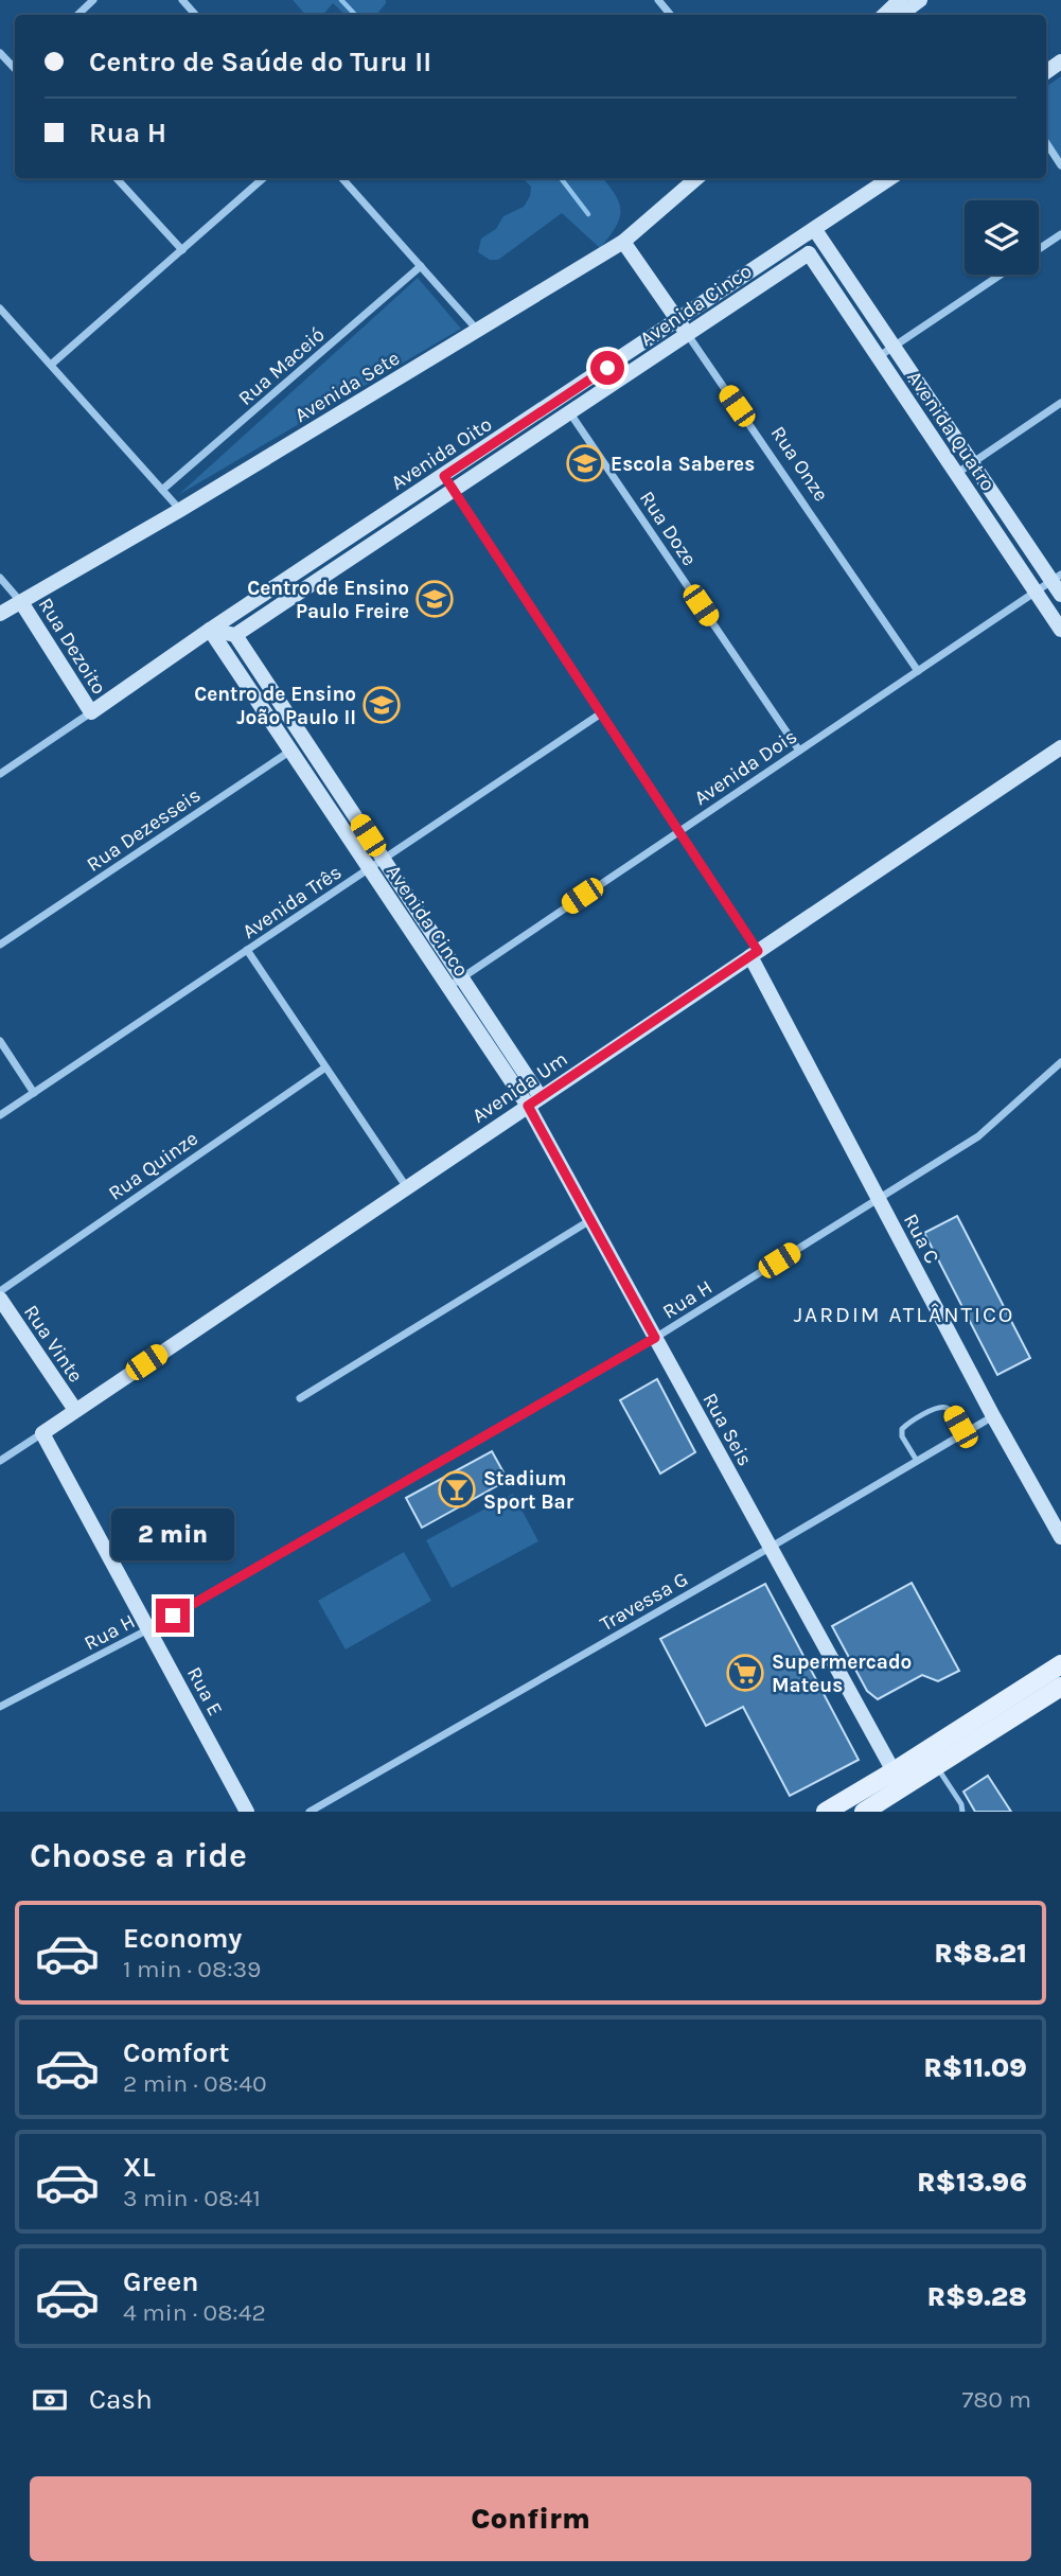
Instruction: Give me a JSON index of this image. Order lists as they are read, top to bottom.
{
  "streets": {
    "street": [
      "Avenida Cinco",
      "Rua Maceió",
      "Avenida Sete",
      "Avenida Quatro",
      "Avenida Oito",
      "Rua Onze",
      "Rua Doze",
      "Rua Dezoito",
      "Avenida Dois",
      "Rua Dezesseis",
      "Avenida Três",
      "Avenida Um",
      "Rua Quinze",
      "Rua C",
      "Rua H",
      "Rua Vinte",
      "Rua Seis",
      "Travessa G",
      "Rua E"
    ]
  },
  "crossings": [
    ["Avenida Cinco", "Avenida Quatro"],
    ["Avenida Cinco", "Avenida Oito"],
    ["Avenida Cinco", "Rua Onze"],
    ["Avenida Cinco", "Rua Doze"],
    ["Avenida Cinco", "Avenida Dois"],
    ["Avenida Cinco", "Rua Dezesseis"],
    ["Avenida Cinco", "Avenida Três"],
    ["Avenida Cinco", "Avenida Um"],
    ["Avenida Cinco", "Rua Seis"],
    ["Avenida Sete", "Rua Onze"],
    ["Avenida Sete", "Rua Dezoito"],
    ["Avenida Quatro", "Avenida Oito"],
    ["Avenida Quatro", "Avenida Dois"],
    ["Avenida Oito", "Rua Onze"],
    ["Avenida Oito", "Rua Doze"],
    ["Avenida Oito", "Rua Dezoito"],
    ["Rua Onze", "Avenida Dois"],
    ["Rua Doze", "Avenida Dois"],
    ["Avenida Um", "Rua C"],
    ["Avenida Um", "Rua Vinte"],
    ["Avenida Um", "Rua Seis"],
    ["Avenida Um", "Rua E"],
    ["Rua C", "Rua H"],
    ["Rua C", "Travessa G"],
    ["Rua H", "Rua Seis"],
    ["Rua H", "Rua E"],
    ["Rua Seis", "Travessa G"]
  ],
  "districts": ["JARDIM ATLÂNTICO"],
  "places": {
    "school or university": ["Escola Saberes", "Centro de Ensino Paulo Freire", "Centro de Ensino João Paulo II"],
    "bar": ["Stadium Sport Bar"],
    "supermarket": ["Supermercado Mateus"]
  },
  "page": {
    "banner": ["Centro de Saúde do Turu II", "Rua H"],
    "bubble": "2 min",
    "heading": "Choose a ride",
    "list": [
      {
        "name": "Economy",
        "note": "1 min · 08:39",
        "value": "R$8.21"
      },
      {
        "name": "Comfort",
        "note": "2 min · 08:40",
        "value": "R$11.09"
      },
      {
        "name": "XL",
        "note": "3 min · 08:41",
        "value": "R$13.96"
      },
      {
        "name": "Green",
        "note": "4 min · 08:42",
        "value": "R$9.28"
      }
    ],
    "pay": ["Cash", "780 m"],
    "buttons": "Confirm"
  }
}
